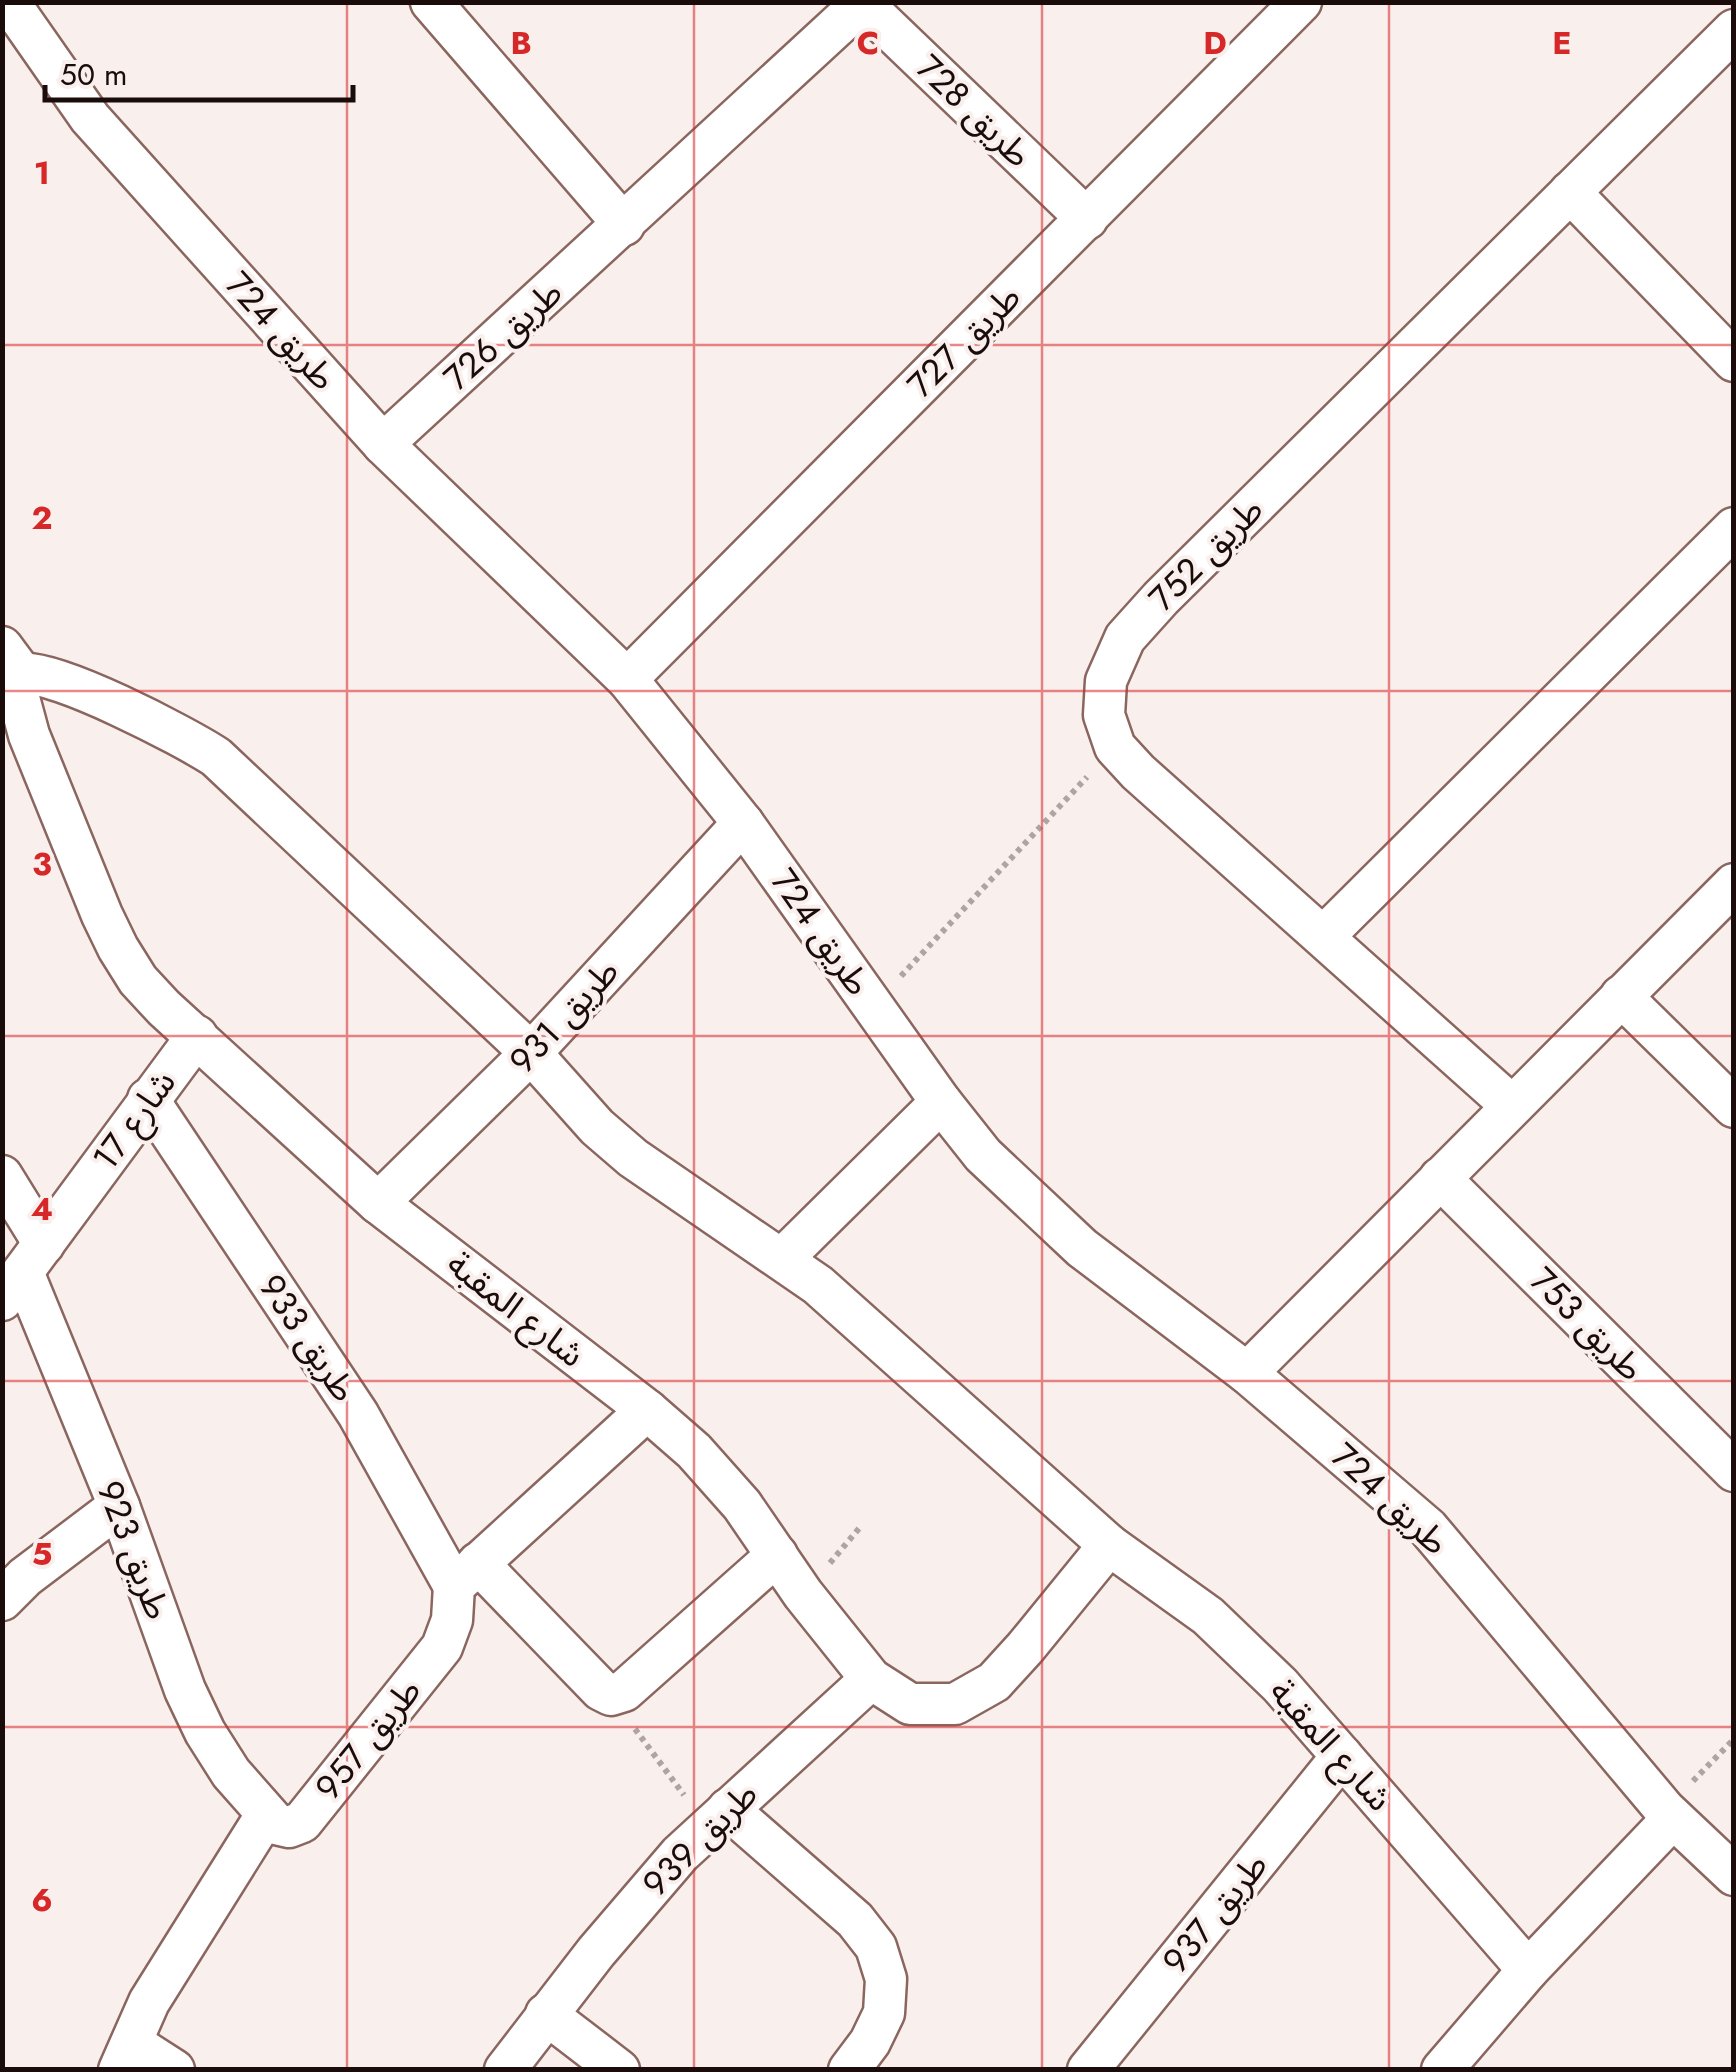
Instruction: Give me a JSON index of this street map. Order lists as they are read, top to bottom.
{
  "streets": {
    "street": [
      "طريق 728",
      "طريق 724",
      "طريق 726",
      "طريق 727",
      "طريق 752",
      "طريق 931",
      "شارع 17",
      "شارع المقبة",
      "طريق 753",
      "طريق 933",
      "طريق 923",
      "طريق 957",
      "طريق 939",
      "طريق 937"
    ]
  },
  "crossings": [
    ["طريق 728", "طريق 726"],
    ["طريق 728", "طريق 727"],
    ["طريق 724", "طريق 726"],
    ["طريق 724", "طريق 727"],
    ["طريق 724", "طريق 931"],
    ["طريق 931", "شارع المقبة"],
    ["شارع 17", "شارع المقبة"],
    ["شارع 17", "طريق 933"],
    ["شارع 17", "طريق 923"],
    ["شارع المقبة", "طريق 939"],
    ["شارع المقبة", "طريق 937"],
    ["طريق 933", "طريق 957"],
    ["طريق 923", "طريق 957"]
  ],
  "scale_bar": "50 m",
  "grid": {
    "columns": [
      "B",
      "C",
      "D",
      "E"
    ],
    "rows": [
      "1",
      "2",
      "3",
      "4",
      "5",
      "6"
    ]
  }
}
